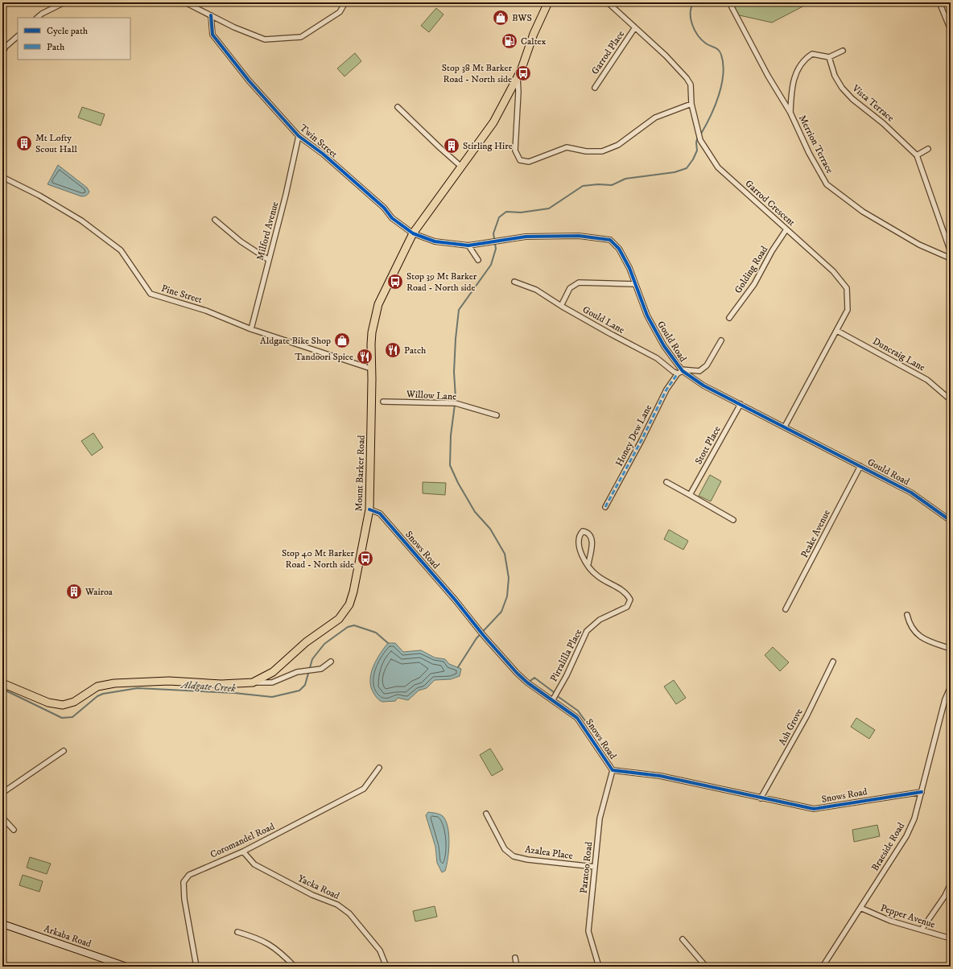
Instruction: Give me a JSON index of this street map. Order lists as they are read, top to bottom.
{
  "streets": {
    "main road": ["Mount Barker Road"],
    "street": [
      "Garrod Place",
      "Vista Terrace",
      "Twin Street",
      "Merrion Terrace",
      "Garrod Crescent",
      "Milford Avenue",
      "Golding Road",
      "Pine Street",
      "Gould Lane",
      "Gould Road",
      "Duncraig Lane",
      "Willow Lane",
      "Honey Dew Lane",
      "Stott Place",
      "Peake Avenue",
      "Snows Road",
      "Pirralilla Place",
      "Ash Grove",
      "Coromandel Road",
      "Braeside Road",
      "Azalea Place",
      "Paratoo Road",
      "Yacka Road",
      "Pepper Avenue",
      "Arkaba Road"
    ]
  },
  "crossings": [
    ["Garrod Place", "Garrod Crescent"],
    ["Twin Street", "Milford Avenue"],
    ["Twin Street", "Gould Road"],
    ["Twin Street", "Mount Barker Road"],
    ["Garrod Crescent", "Golding Road"],
    ["Garrod Crescent", "Gould Road"],
    ["Garrod Crescent", "Duncraig Lane"],
    ["Milford Avenue", "Pine Street"],
    ["Pine Street", "Mount Barker Road"],
    ["Gould Lane", "Gould Road"],
    ["Gould Lane", "Honey Dew Lane"],
    ["Gould Road", "Honey Dew Lane"],
    ["Gould Road", "Stott Place"],
    ["Gould Road", "Mount Barker Road"],
    ["Gould Road", "Peake Avenue"],
    ["Mount Barker Road", "Snows Road"],
    ["Snows Road", "Pirralilla Place"],
    ["Snows Road", "Ash Grove"],
    ["Snows Road", "Braeside Road"],
    ["Snows Road", "Paratoo Road"],
    ["Coromandel Road", "Yacka Road"],
    ["Braeside Road", "Pepper Avenue"],
    ["Azalea Place", "Paratoo Road"]
  ],
  "water": ["Aldgate Creek"],
  "places": {
    "shop": ["BWS", "Aldgate Bike Shop"],
    "fuel station": ["Caltex"],
    "bus stop": ["Stop 38 Mt Barker Road - North side", "Stop 39 Mt Barker Road - North side", "Stop 40 Mt Barker Road - North side"],
    "building": ["Mt Lofty Scout Hall", "Stirling Hire", "Wairoa"],
    "restaurant": ["Patch", "Tandoori Spice"]
  },
  "legend": ["Cycle path", "Path"]
}
